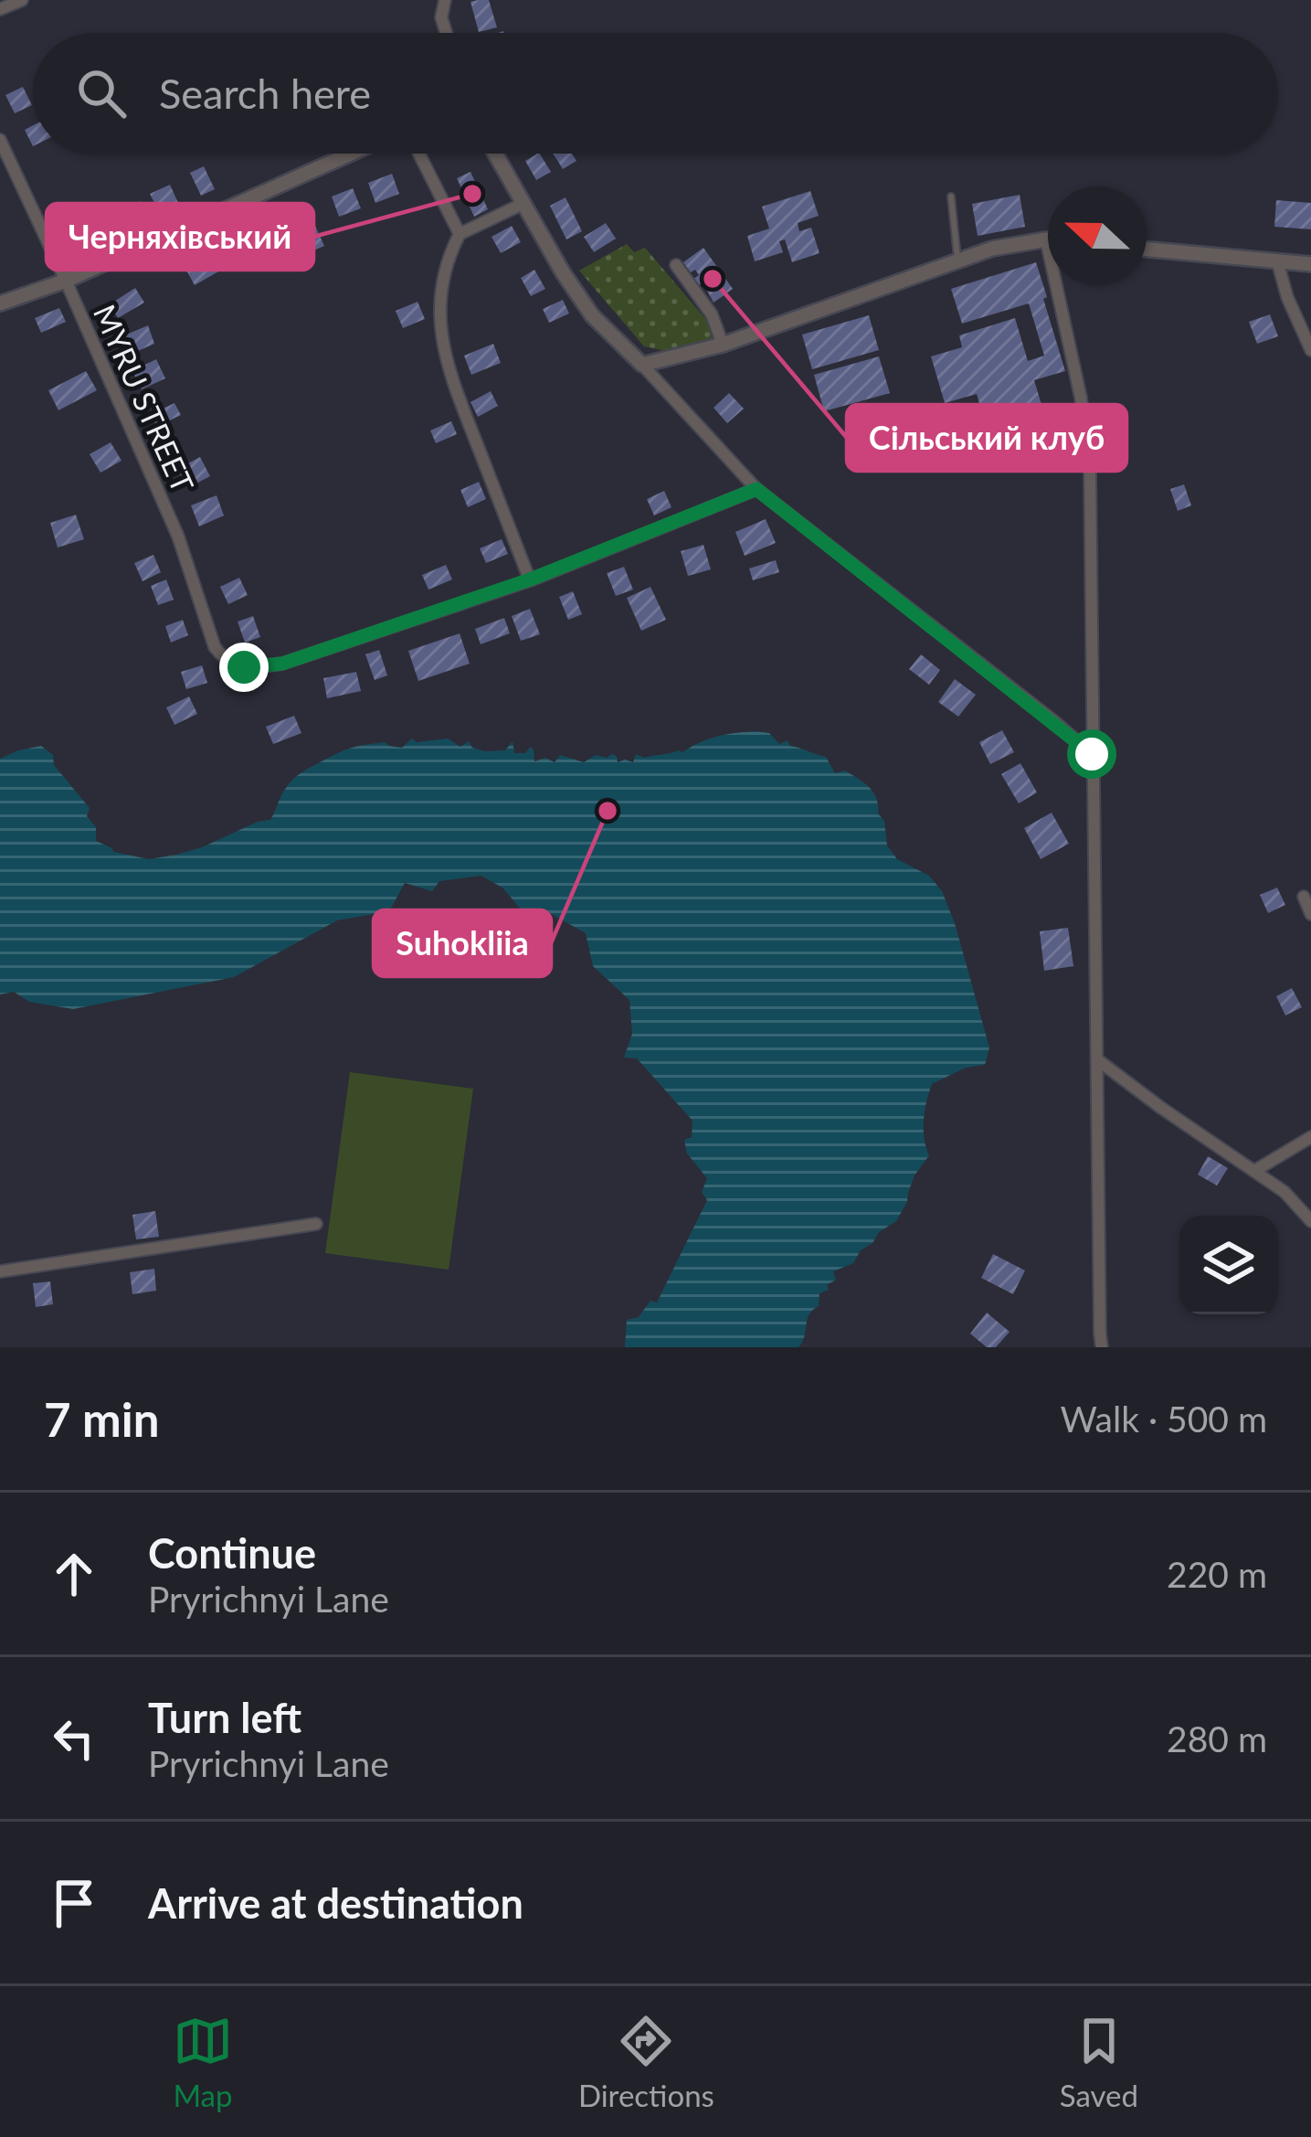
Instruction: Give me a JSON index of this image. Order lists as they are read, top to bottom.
{
  "streets": {
    "street": ["MYRU STREET"]
  },
  "places": ["Черняхівський", "Сільський клуб", "Suhokliia"],
  "north": "left",
  "page": {
    "search": "Search here",
    "heading": ["7 min", "Walk · 500 m"],
    "list": [
      ["Continue", "Pryrichnyi Lane", "220 m"],
      ["Turn left", "Pryrichnyi Lane", "280 m"],
      "Arrive at destination"
    ],
    "nav": ["Map", "Directions", "Saved"]
  }
}
